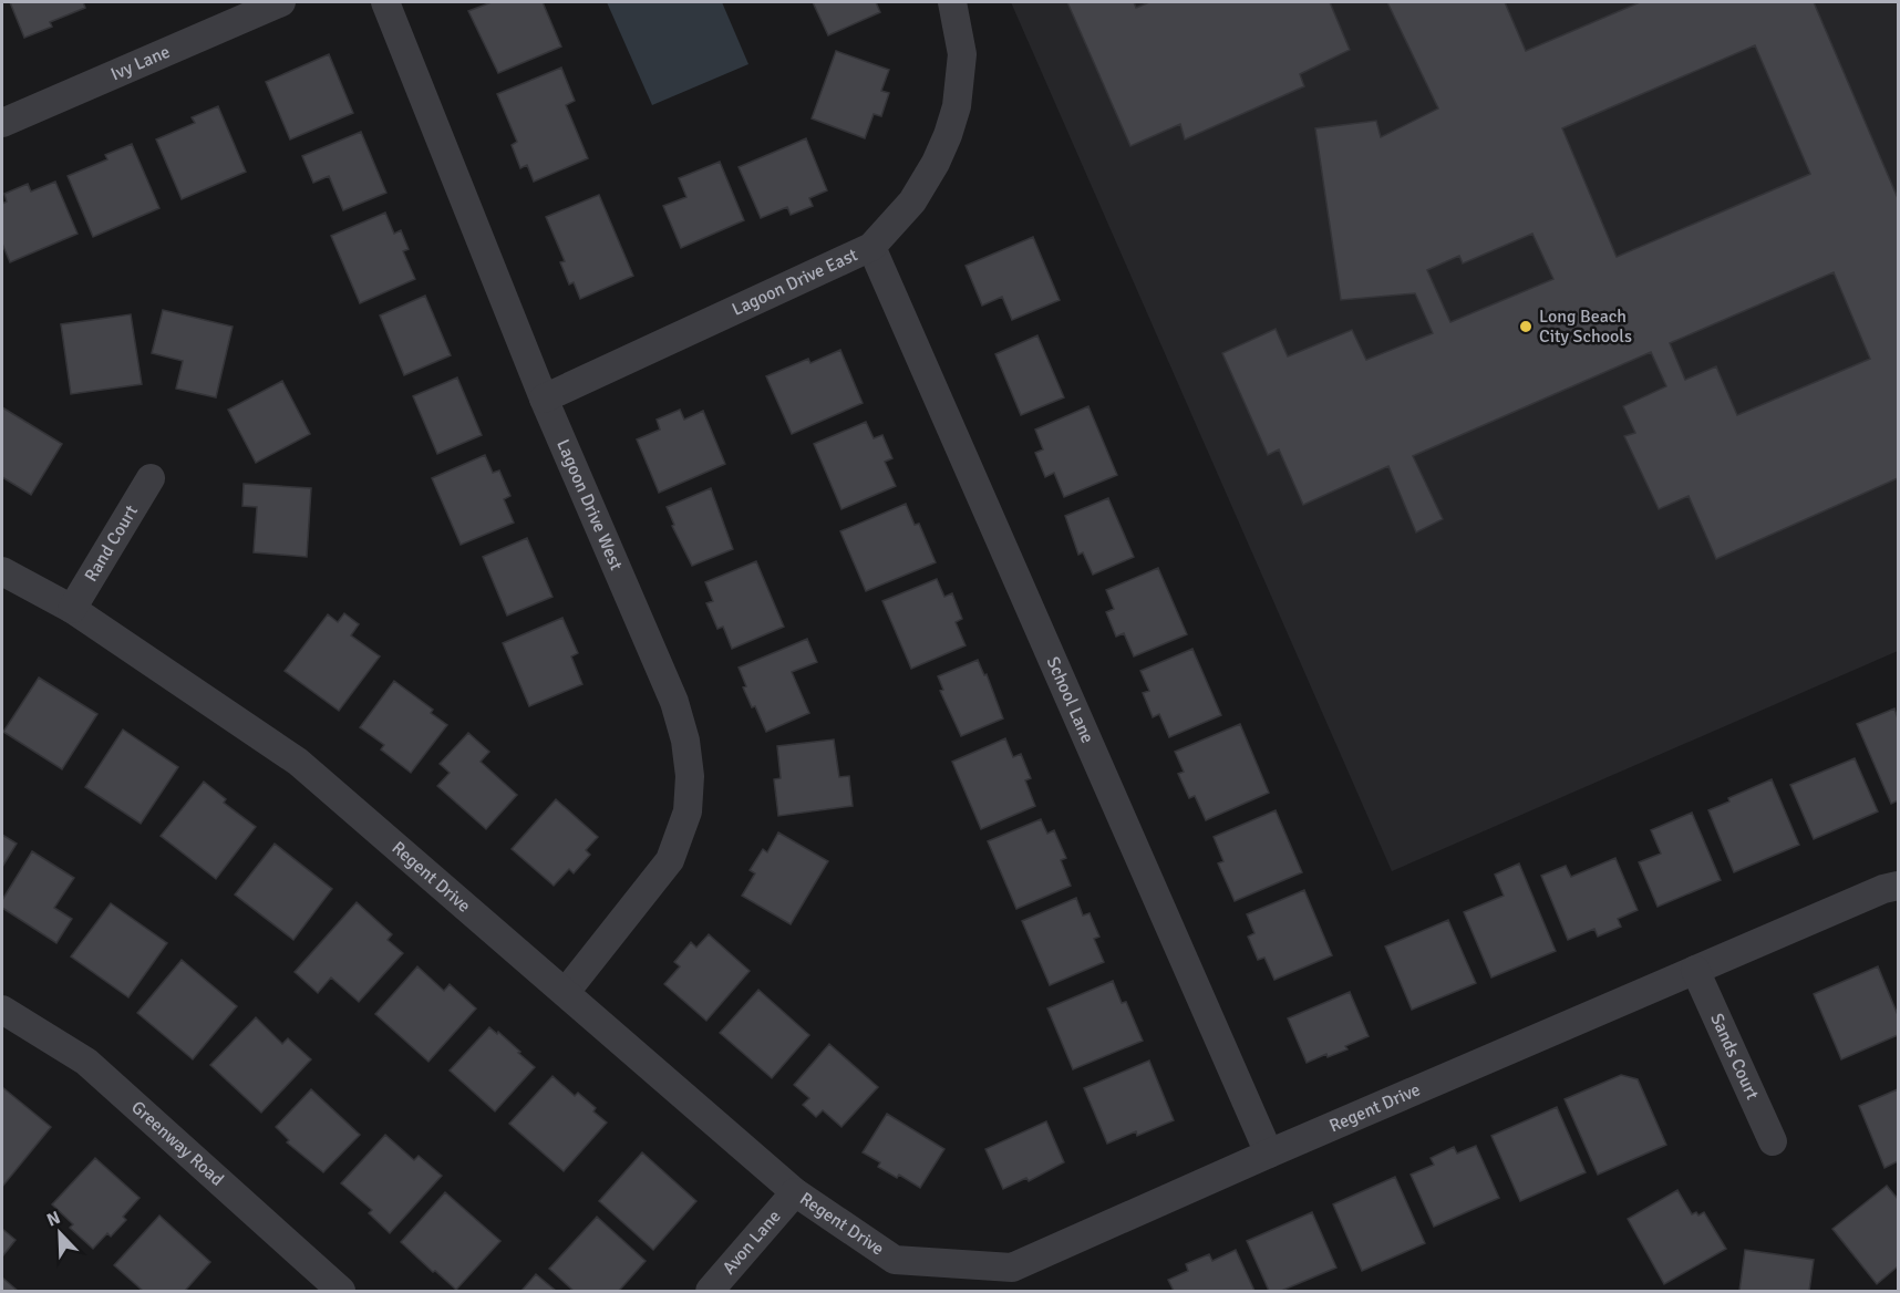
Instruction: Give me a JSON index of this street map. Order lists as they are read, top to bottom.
{
  "streets": {
    "street": [
      "Ivy Lane",
      "Lagoon Drive East",
      "Lagoon Drive West",
      "Rand Court",
      "School Lane",
      "Regent Drive",
      "Sands Court",
      "Greenway Road",
      "Avon Lane"
    ]
  },
  "crossings": [
    ["Lagoon Drive East", "Lagoon Drive West"],
    ["Lagoon Drive East", "School Lane"],
    ["Lagoon Drive West", "Regent Drive"],
    ["Rand Court", "Regent Drive"],
    ["School Lane", "Regent Drive"],
    ["Regent Drive", "Sands Court"],
    ["Regent Drive", "Avon Lane"]
  ],
  "places": ["Long Beach City Schools"],
  "north": "top left"
}
